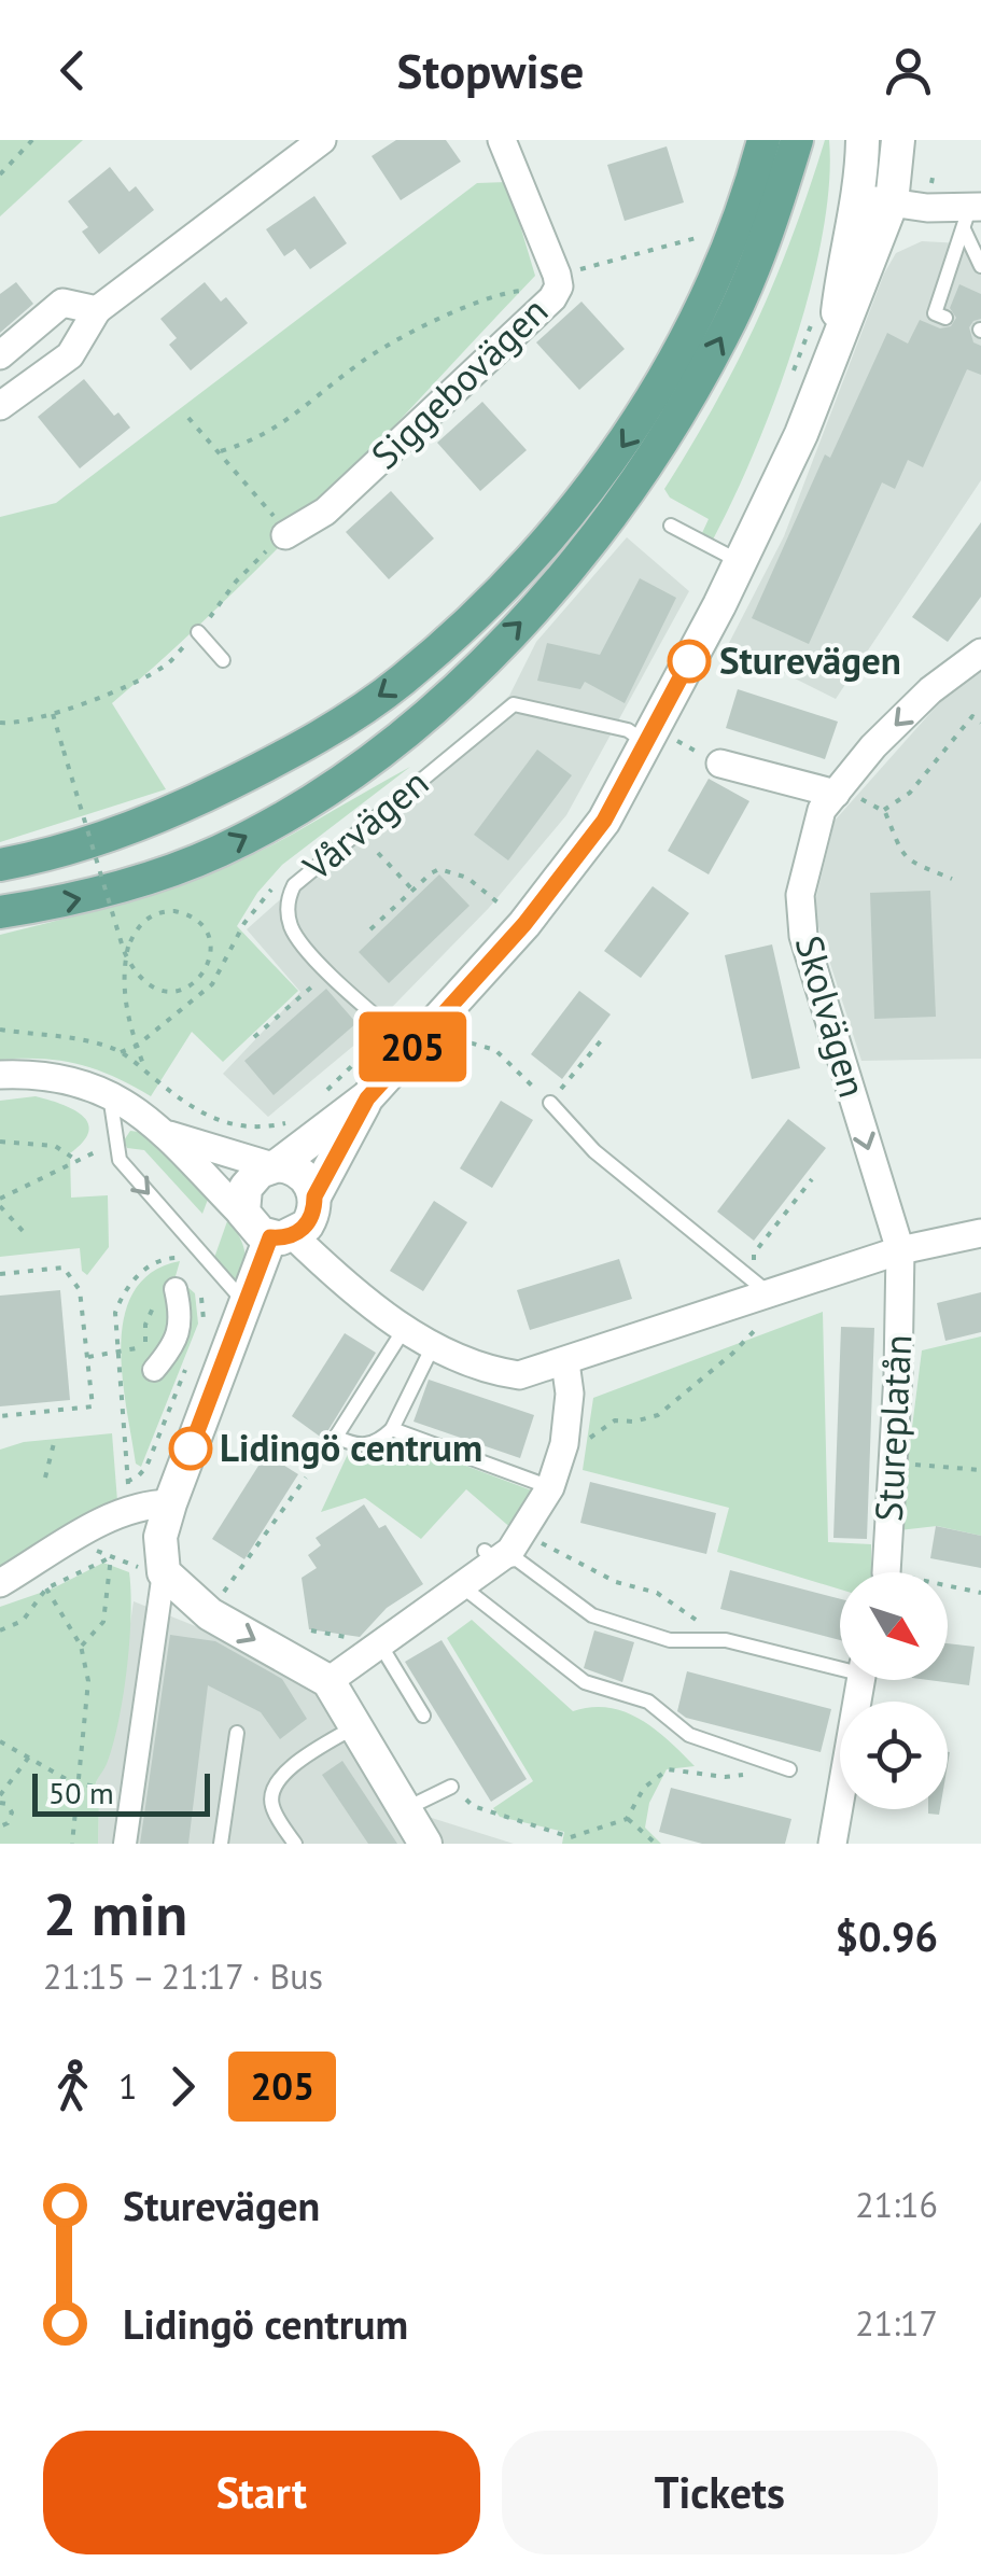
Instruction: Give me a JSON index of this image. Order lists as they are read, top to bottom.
{
  "streets": {
    "street": ["Siggebovägen", "Skolvägen", "Stureplatån"],
    "lane": ["Vårvägen"]
  },
  "crossings": [
    ["Skolvägen", "Stureplatån"]
  ],
  "places": ["Sturevägen", "Lidingö centrum"],
  "lines": ["bus line 205"],
  "scale_bar": "50 m",
  "north": "bottom right",
  "page": {
    "header": "Stopwise",
    "on_map": "205",
    "scale": "50 m",
    "heading": ["2 min", "21:15 – 21:17 · Bus", "$0.96"],
    "legs": ["1", "205"],
    "list": [
      {
        "name": "Sturevägen",
        "value": "21:16"
      },
      {
        "name": "Lidingö centrum",
        "value": "21:17"
      }
    ],
    "buttons": ["Start", "Tickets"]
  }
}
